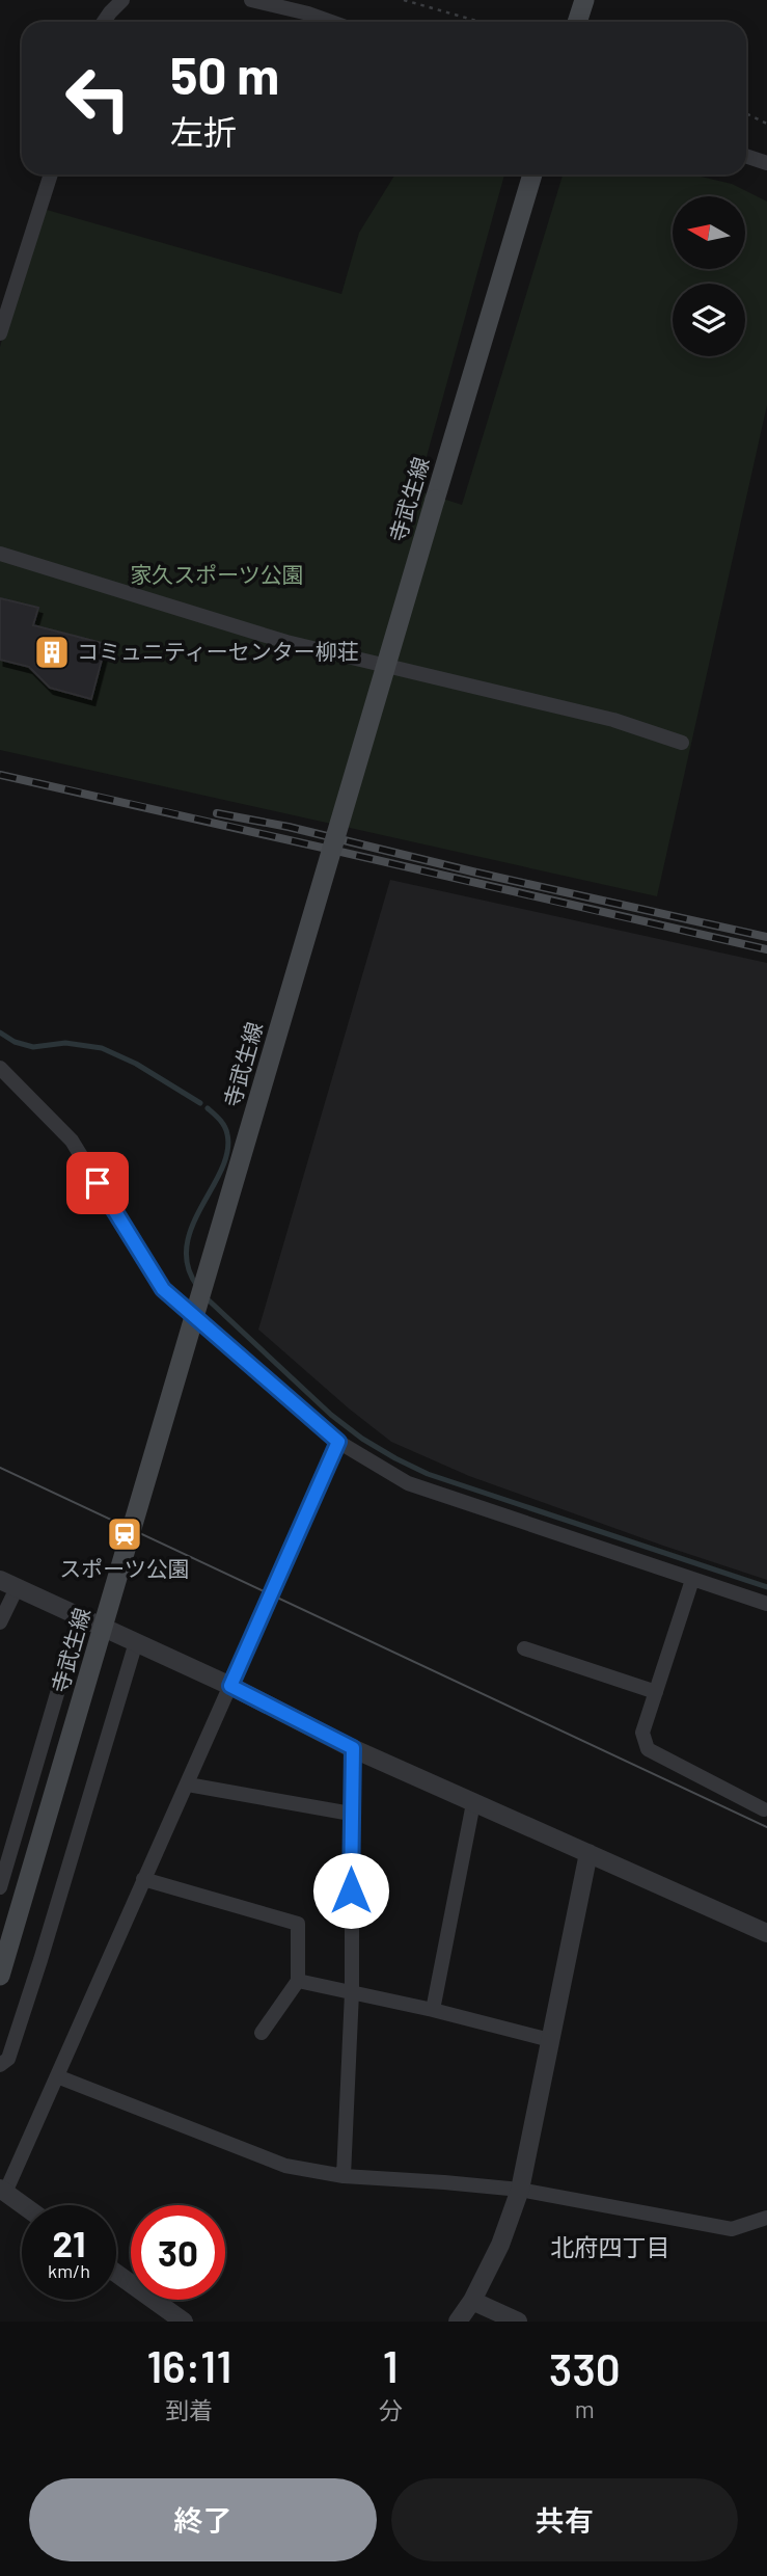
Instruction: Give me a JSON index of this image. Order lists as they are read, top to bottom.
{
  "streets": {
    "main road": ["寺武生線"]
  },
  "districts": ["北府四丁目"],
  "parks": ["家久スポーツ公園"],
  "places": {
    "building": ["コミュニティーセンター柳荘"],
    "station": ["スポーツ公園"]
  },
  "north": "left",
  "page": {
    "turn": ["50 m", "左折"],
    "speed": "21 km/h",
    "limit": "30",
    "eta": [
      "16:11",
      "到着",
      "1",
      "分",
      "330",
      "m"
    ],
    "buttons": ["終了", "共有"]
  }
}
